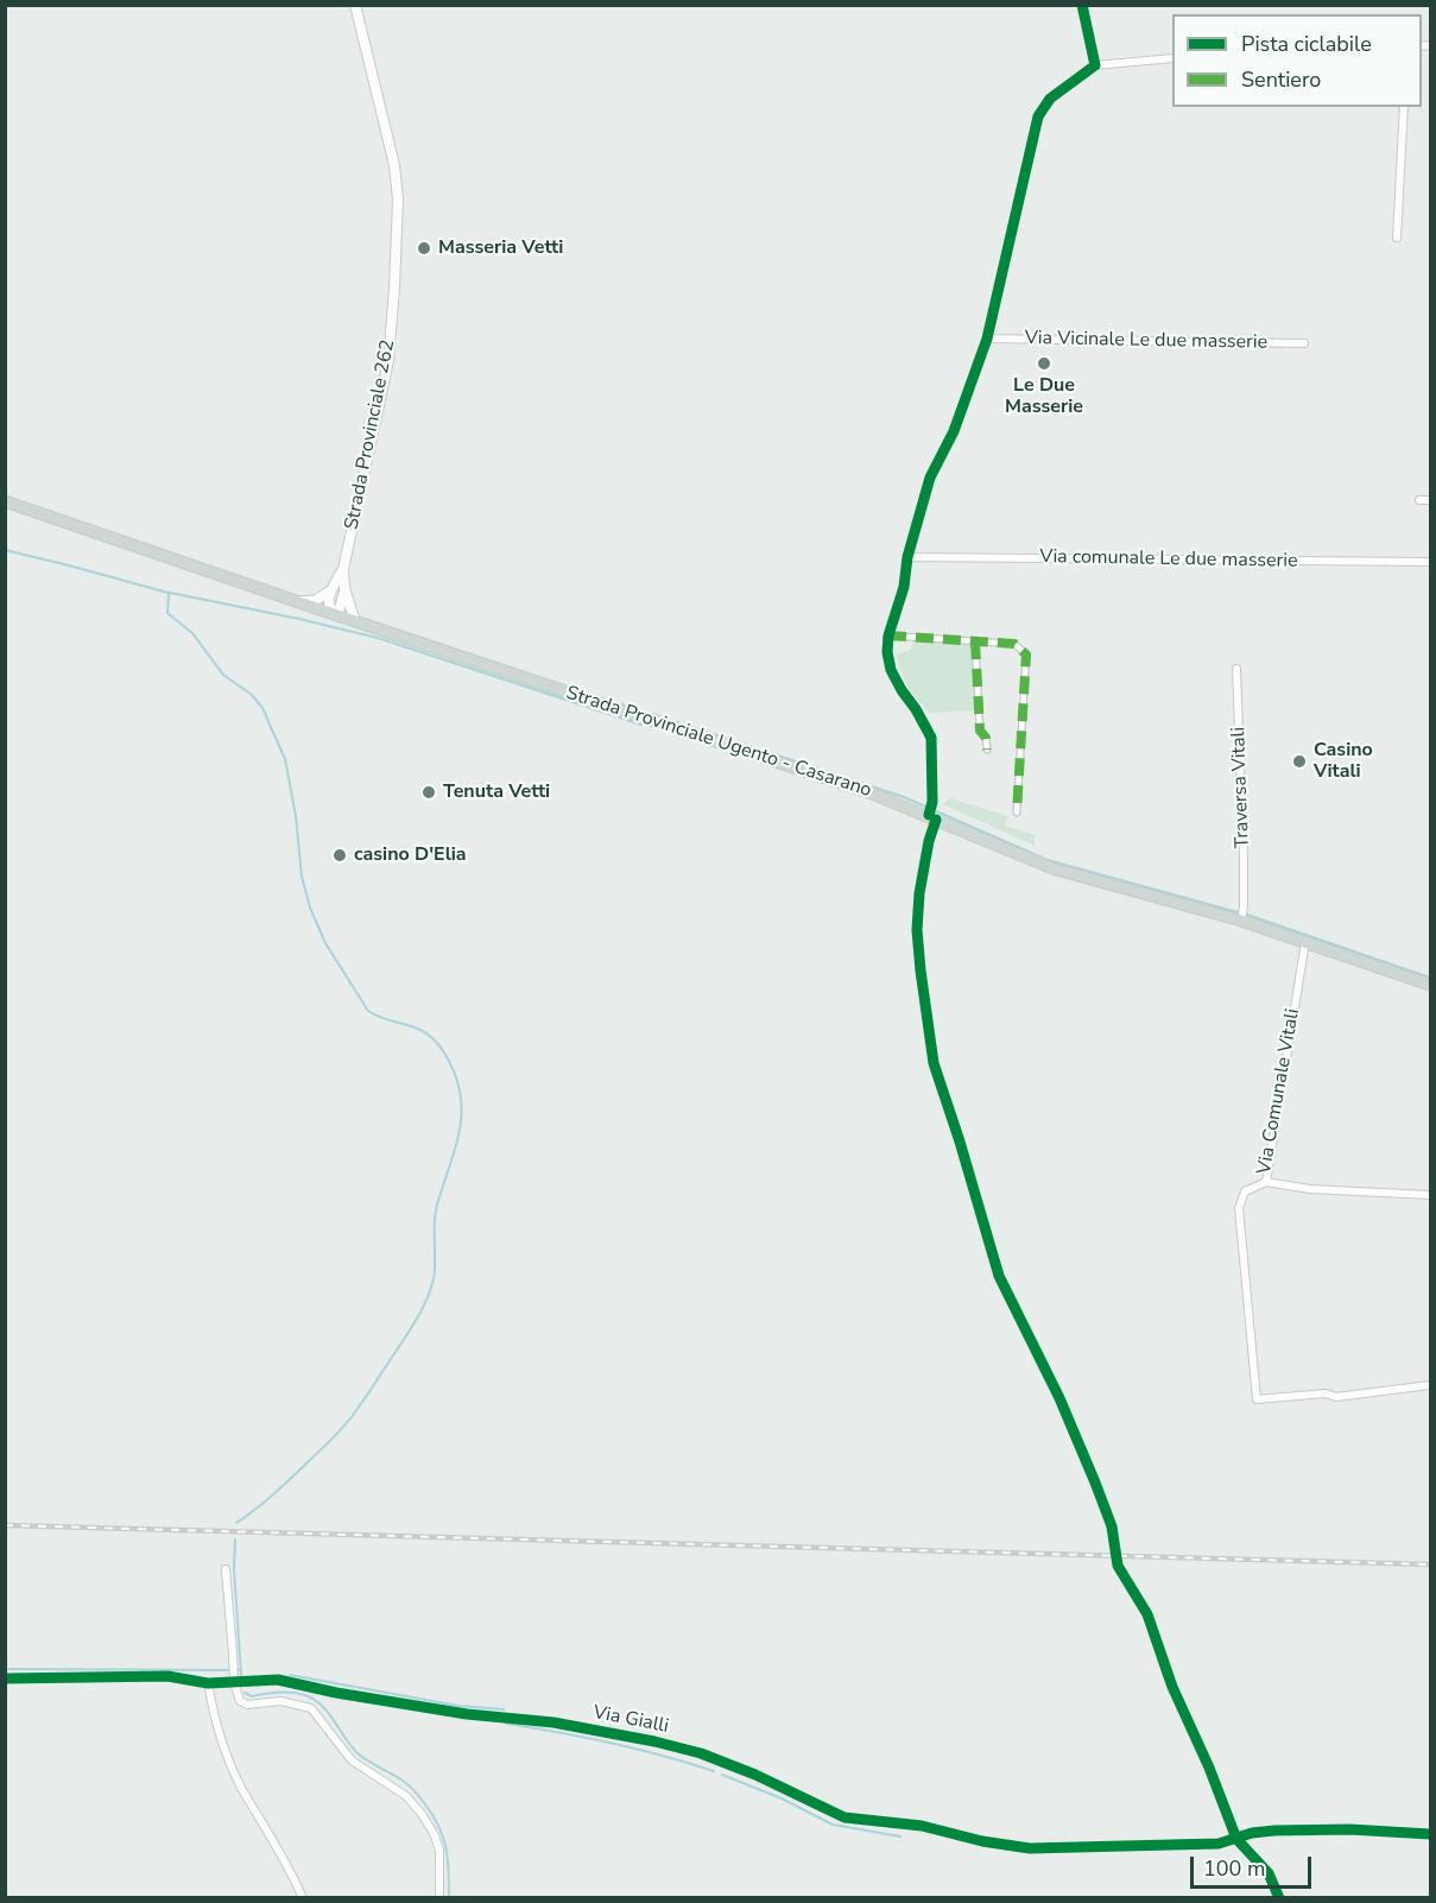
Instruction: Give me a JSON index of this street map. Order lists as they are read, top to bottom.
{
  "streets": {
    "main road": ["Strada Provinciale Ugento - Casarano"],
    "street": [
      "Via Vicinale Le due masserie",
      "Strada Provinciale 262",
      "Via comunale Le due masserie",
      "Traversa Vitali",
      "Via Comunale Vitali",
      "Via Gialli"
    ]
  },
  "crossings": [
    ["Strada Provinciale Ugento - Casarano", "Traversa Vitali"],
    ["Strada Provinciale Ugento - Casarano", "Via Comunale Vitali"]
  ],
  "places": [
    "Masseria Vetti",
    "Le Due Masserie",
    "Casino Vitali",
    "Tenuta Vetti",
    "casino D'Elia"
  ],
  "legend": ["Pista ciclabile", "Sentiero"],
  "scale_bar": "100 m"
}
